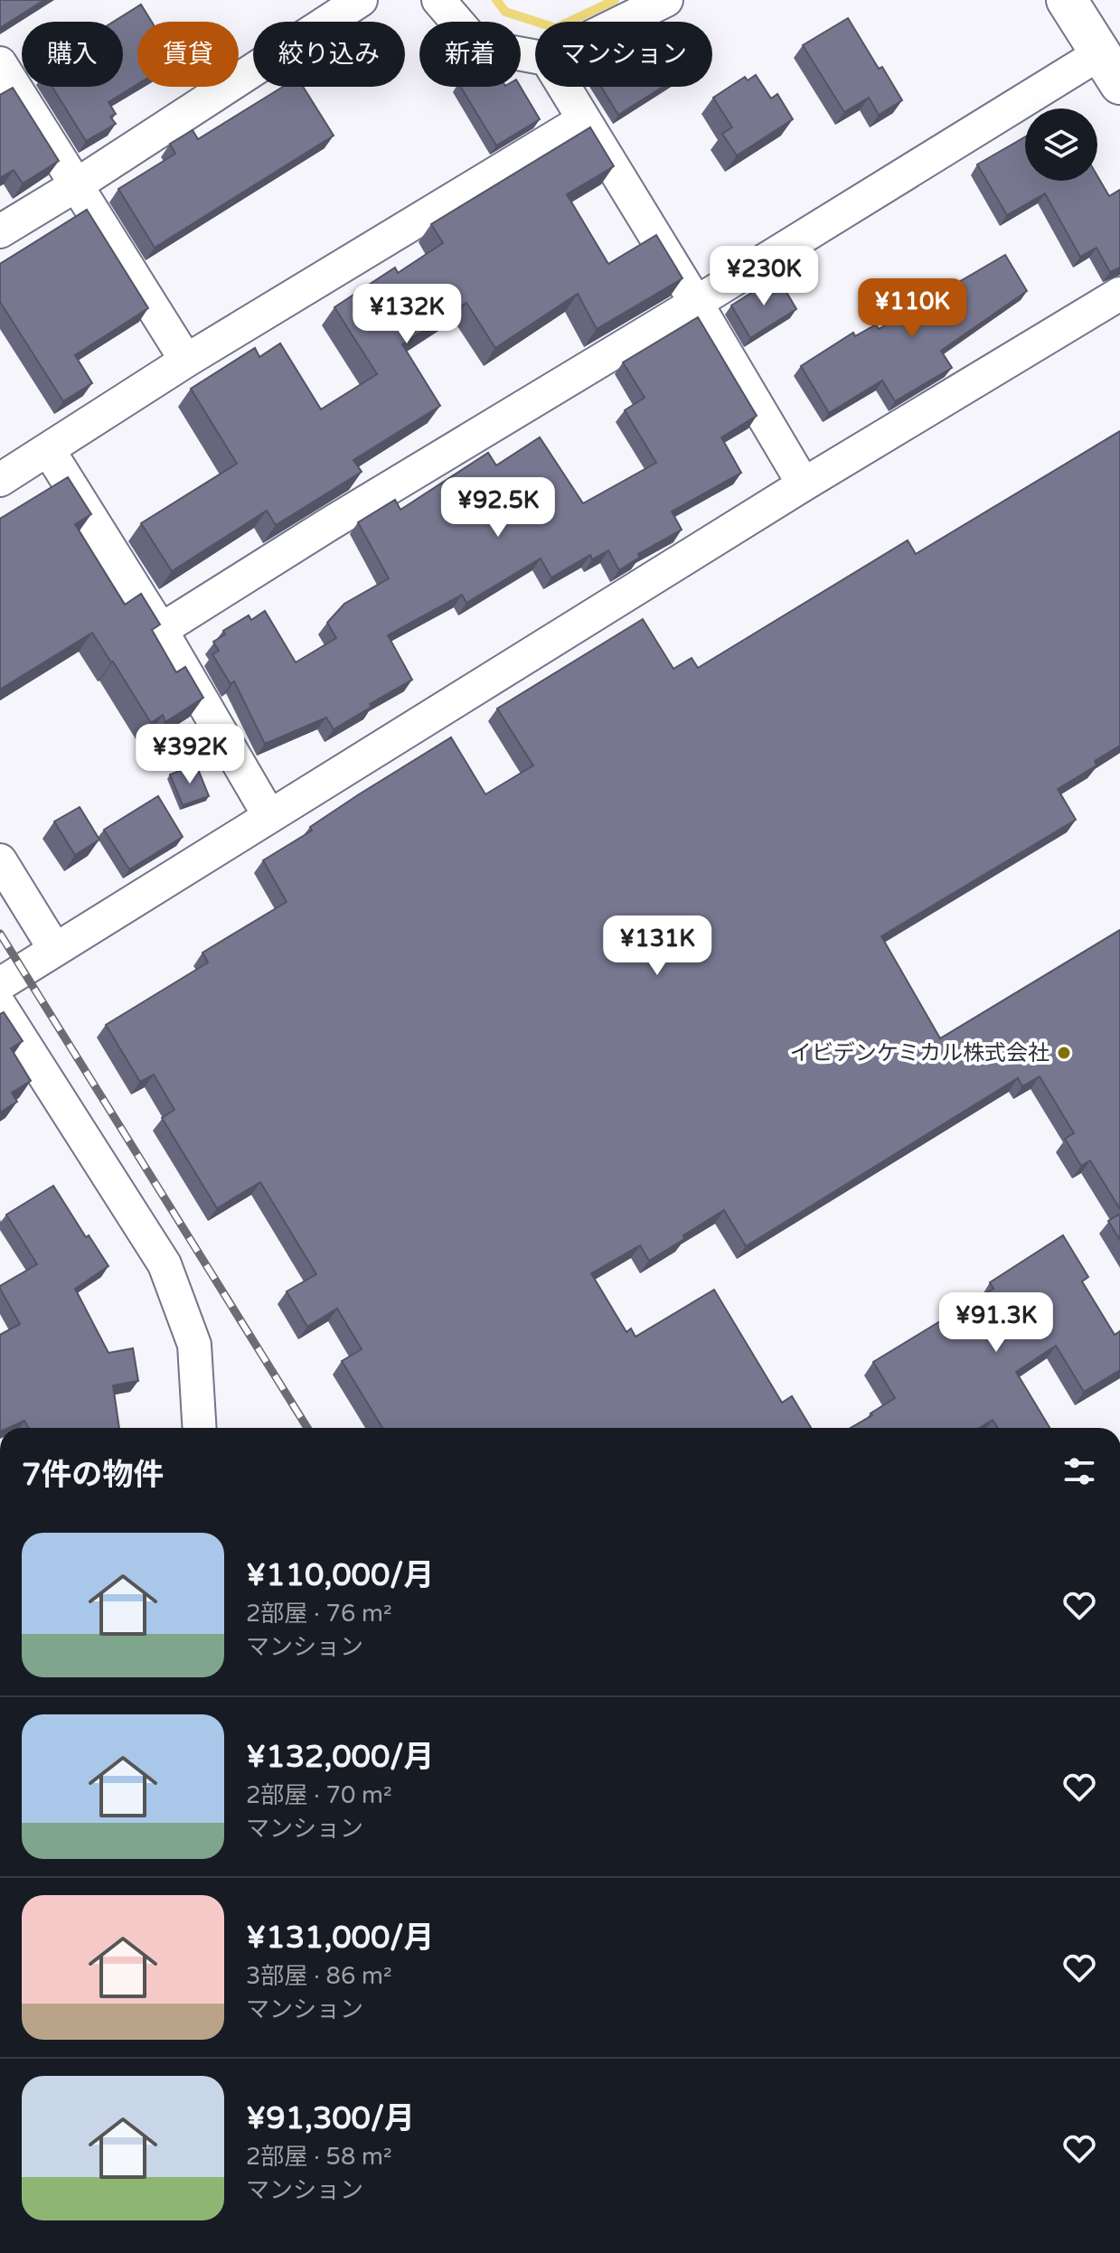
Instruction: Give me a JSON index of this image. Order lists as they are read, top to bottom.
{
  "places": ["イビデンケミカル株式会社"],
  "page": {
    "chip": [
      "購入",
      "賃貸",
      "絞り込み",
      "新着",
      "マンション"
    ],
    "price": [
      "¥230K",
      "¥110K",
      "¥132K",
      "¥92.5K",
      "¥392K",
      "¥131K",
      "¥91.3K"
    ],
    "heading": "7件の物件",
    "list": [
      {
        "name": "¥110,000/月",
        "note": "2部屋 · 76 m² · マンション"
      },
      {
        "name": "¥132,000/月",
        "note": "2部屋 · 70 m² · マンション"
      },
      {
        "name": "¥131,000/月",
        "note": "3部屋 · 86 m² · マンション"
      },
      {
        "name": "¥91,300/月",
        "note": "2部屋 · 58 m² · マンション"
      }
    ]
  }
}
